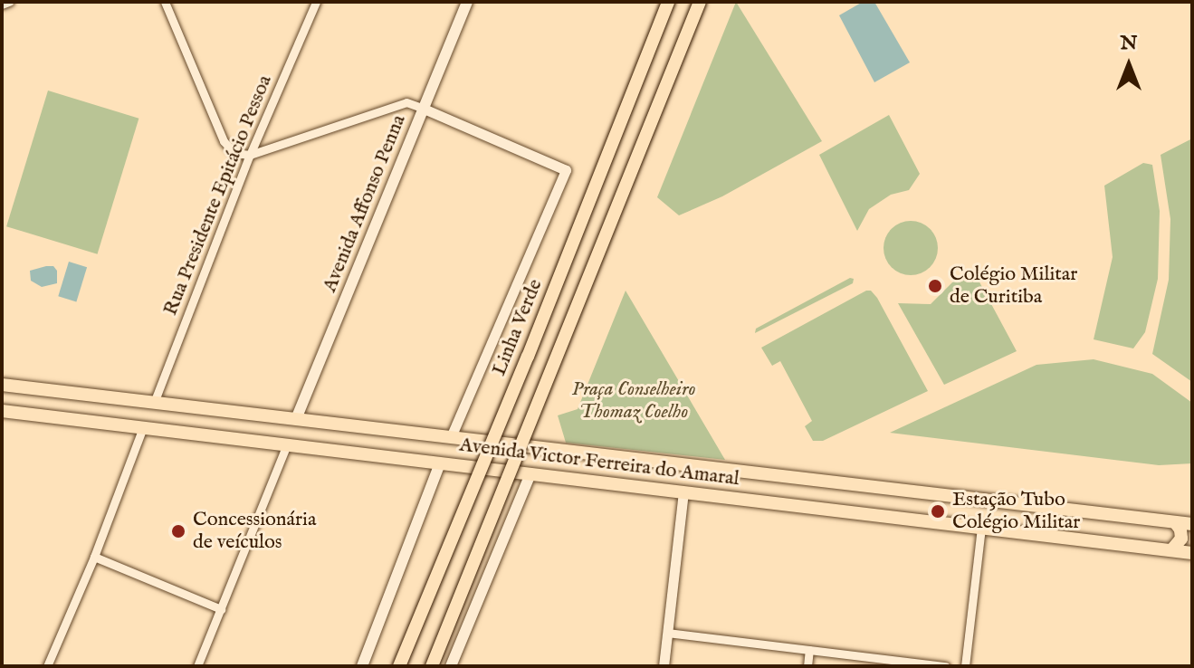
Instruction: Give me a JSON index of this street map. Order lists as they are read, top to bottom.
{
  "streets": {
    "highway": ["Linha Verde", "Avenida Victor Ferreira do Amaral"],
    "main road": ["Avenida Affonso Penna"],
    "street": ["Rua Presidente Epitácio Pessoa"]
  },
  "crossings": [
    ["Rua Presidente Epitácio Pessoa", "Avenida Victor Ferreira do Amaral"],
    ["Avenida Affonso Penna", "Linha Verde"],
    ["Avenida Affonso Penna", "Avenida Victor Ferreira do Amaral"],
    ["Linha Verde", "Avenida Victor Ferreira do Amaral"]
  ],
  "parks": ["Praça Conselheiro Thomaz Coelho"],
  "places": ["Colégio Militar de Curitiba", "Estação Tubo Colégio Militar", "Concessionária de veículos"],
  "north": "top"
}
